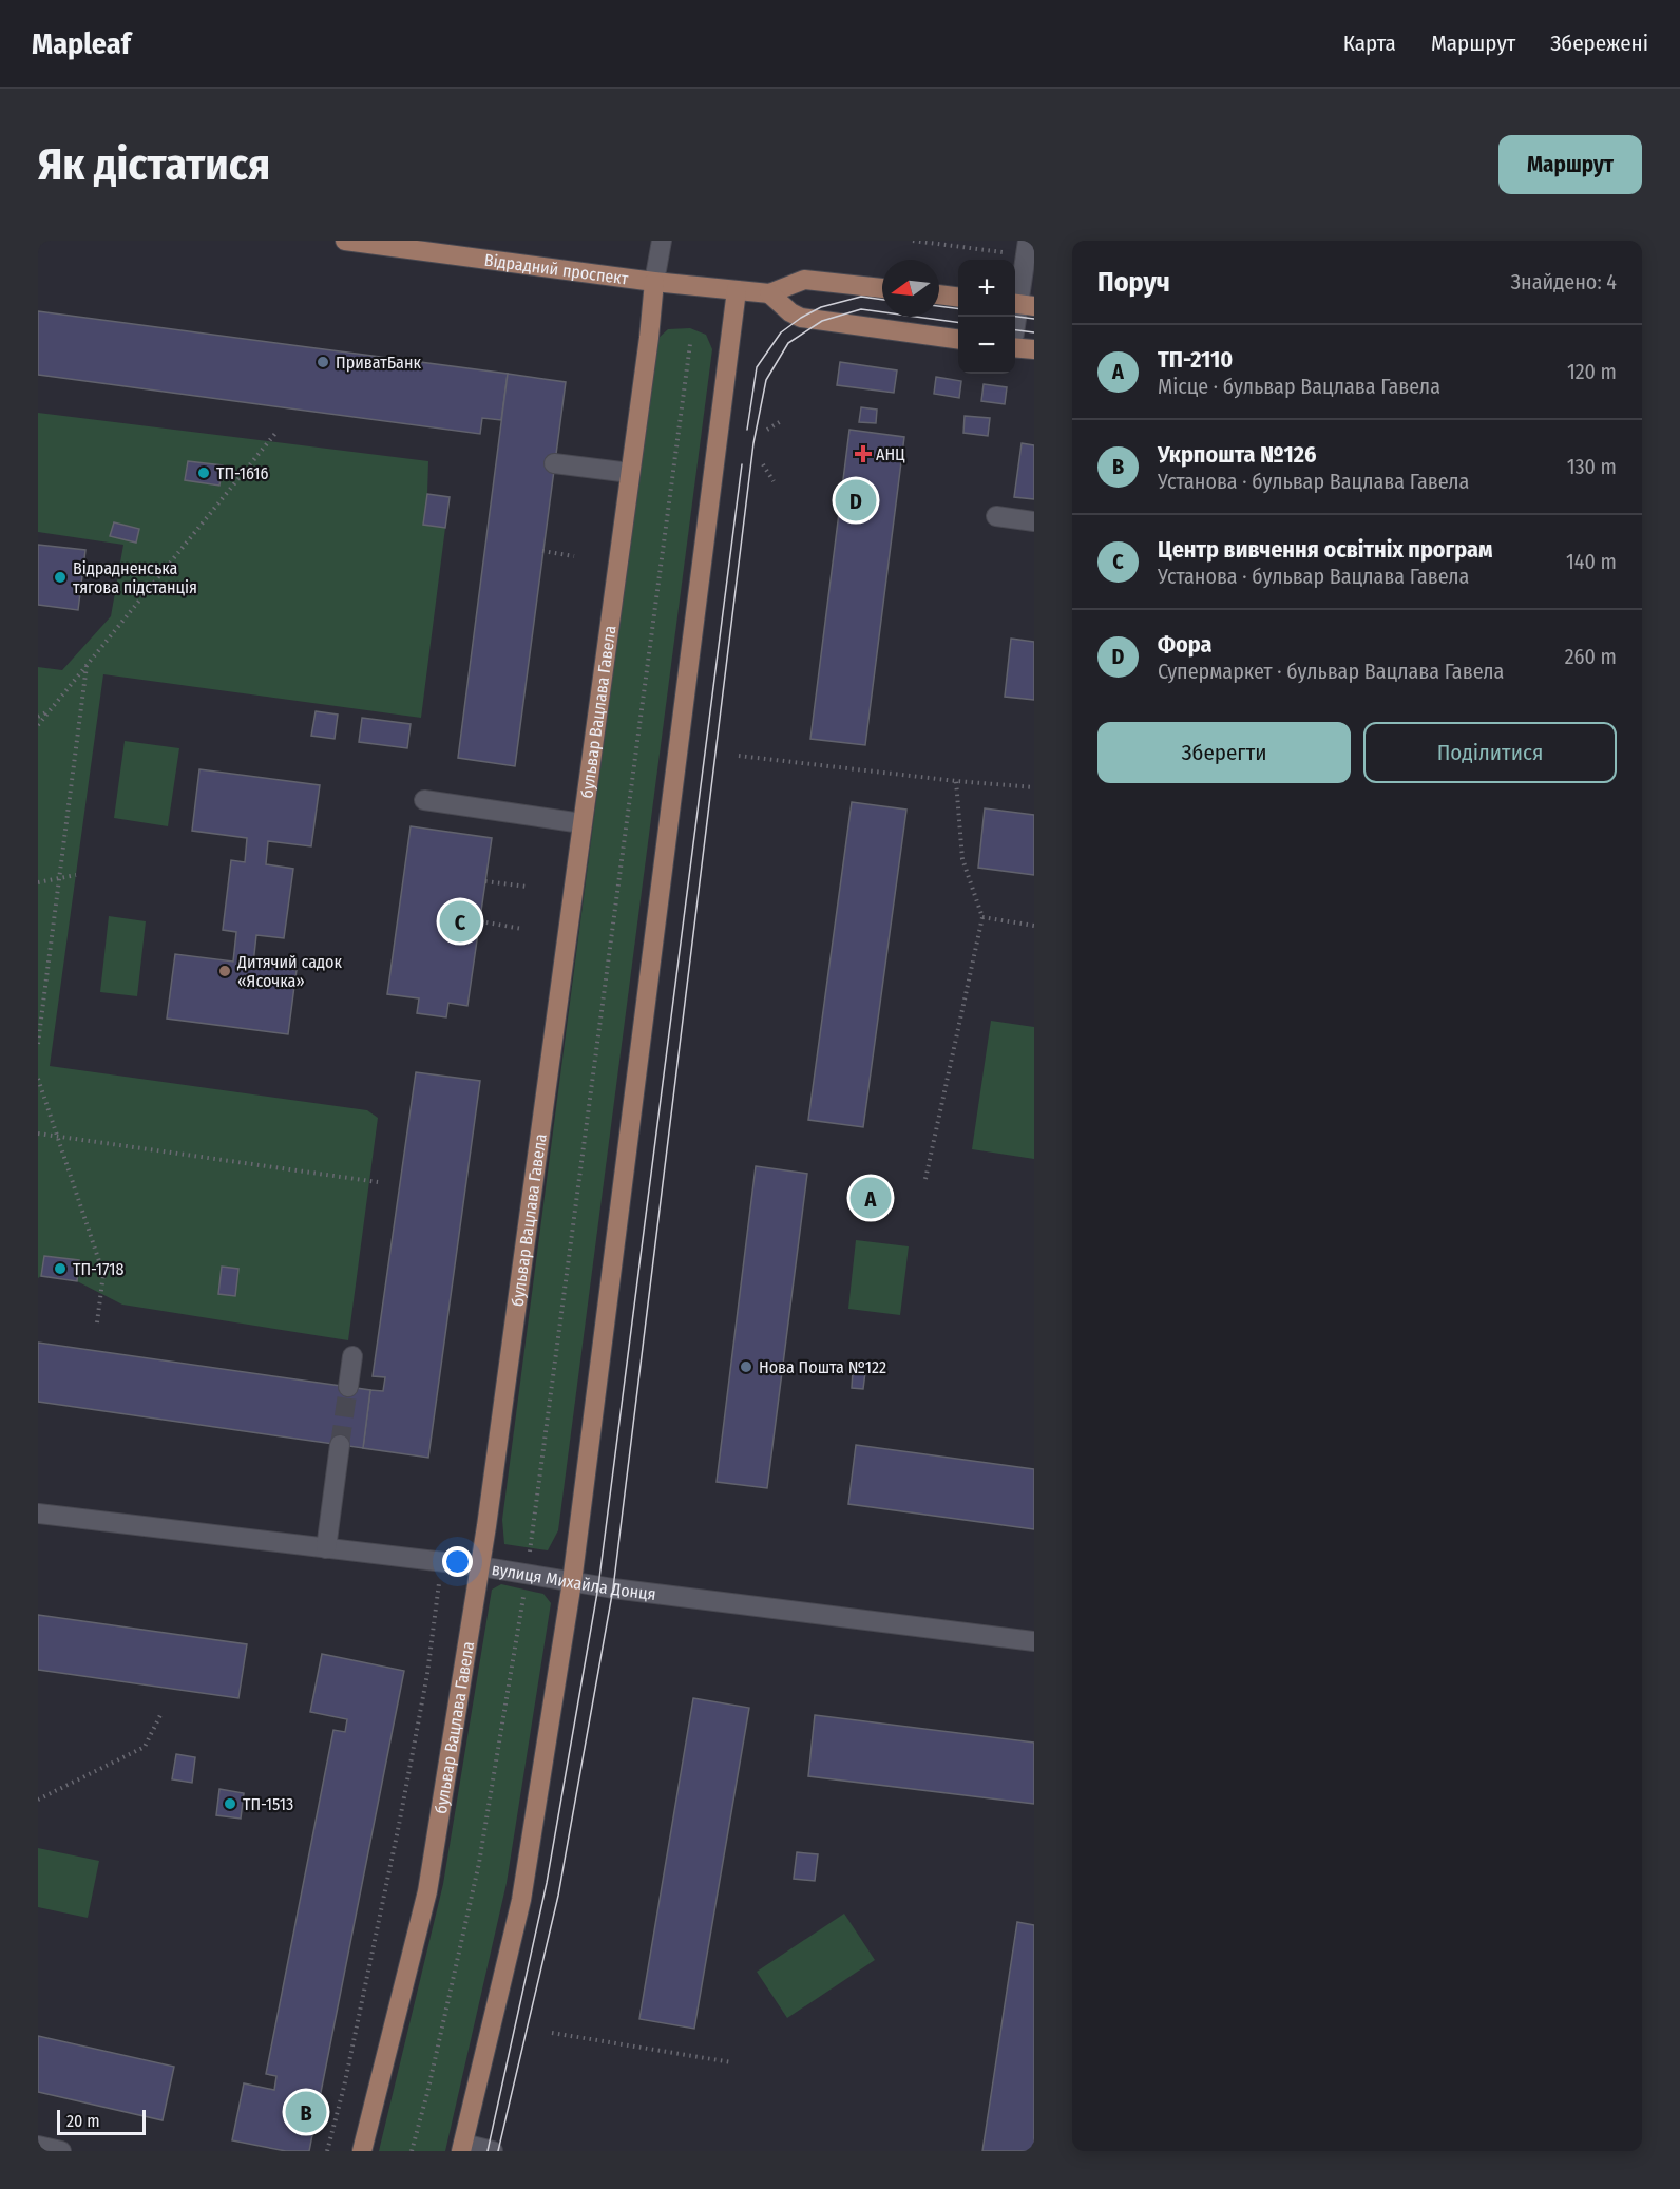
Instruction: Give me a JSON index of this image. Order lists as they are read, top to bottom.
{
  "streets": {
    "main road": ["Відрадний проспект", "бульвар Вацлава Гавела"],
    "street": ["вулиця Михайла Донця"]
  },
  "crossings": [
    ["Відрадний проспект", "бульвар Вацлава Гавела"],
    ["бульвар Вацлава Гавела", "вулиця Михайла Донця"]
  ],
  "places": {
    "other": [
      "ПриватБанк",
      "ТП-1616",
      "Відрадненська тягова підстанція",
      "Дитячий садок «Ясочка»",
      "ТП-1718",
      "Нова Пошта №122",
      "ТП-1513"
    ],
    "health": ["АНЦ"]
  },
  "scale_bar": "20 m",
  "north": "left",
  "page": {
    "header": "Mapleaf",
    "nav": ["Карта", "Маршрут", "Збережені"],
    "buttons": [
      "Маршрут",
      ["Зберегти", "Поділитися"]
    ],
    "title": "Як дістатися",
    "heading": ["Поруч", "Знайдено: 4"],
    "map_buttons": ["+", "−"],
    "list": [
      {
        "mark": "A",
        "name": "ТП-2110",
        "note": "Місце · бульвар Вацлава Гавела",
        "value": "120 m"
      },
      {
        "mark": "B",
        "name": "Укрпошта №126",
        "note": "Установа · бульвар Вацлава Гавела",
        "value": "130 m"
      },
      {
        "mark": "C",
        "name": "Центр вивчення освітніх програм",
        "note": "Установа · бульвар Вацлава Гавела",
        "value": "140 m"
      },
      {
        "mark": "D",
        "name": "Фора",
        "note": "Супермаркет · бульвар Вацлава Гавела",
        "value": "260 m"
      }
    ],
    "pins": [
      "D",
      "C",
      "A",
      "B"
    ],
    "scale": "20 m"
  }
}
